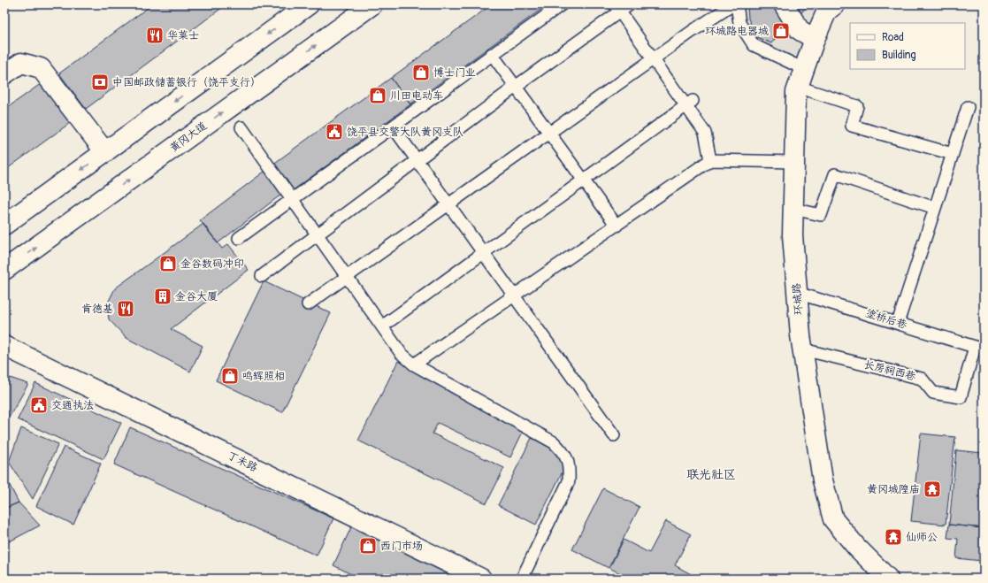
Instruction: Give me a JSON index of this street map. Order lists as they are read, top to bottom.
{
  "streets": {
    "main road": ["黄冈大道", "环城路", "丁未路"],
    "lane": ["塗桥后巷", "长房祠西巷"]
  },
  "crossings": [
    ["环城路", "塗桥后巷"],
    ["环城路", "长房祠西巷"],
    ["塗桥后巷", "长房祠西巷"]
  ],
  "districts": ["联光社区"],
  "places": {
    "shop": [
      "环城路电器城",
      "博士门业",
      "川田电动车",
      "金谷数码冲印",
      "鸣辉照相",
      "西门市场"
    ],
    "restaurant": ["华莱士", "肯德基"],
    "bank": ["中国邮政储蓄银行（饶平支行）"],
    "public building": ["饶平县交警大队黄冈支队", "交通执法"],
    "building": ["金谷大厦"],
    "temple": ["黄冈城隍庙", "仙师公"]
  },
  "legend": ["Road", "Building"]
}
